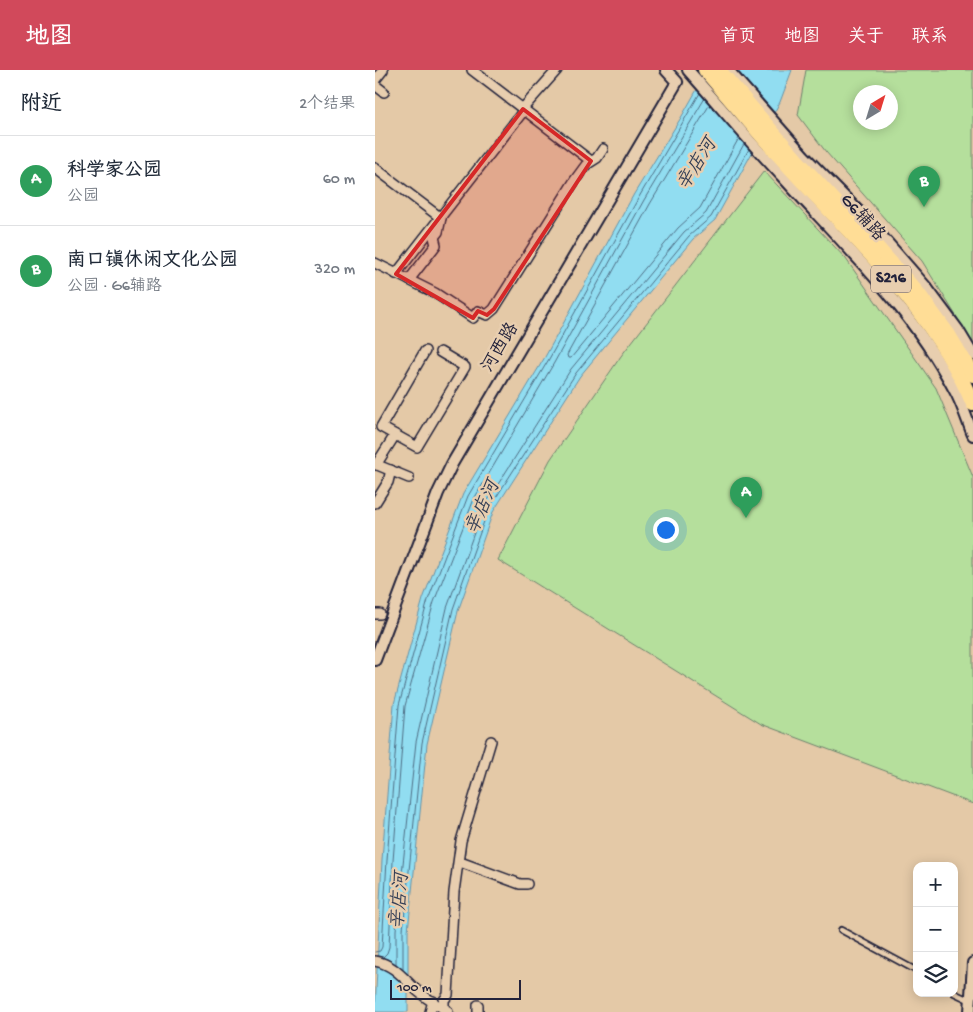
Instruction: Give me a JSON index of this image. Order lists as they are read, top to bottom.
{
  "streets": {
    "main road": ["G6辅路", "S216"],
    "street": ["河西路"]
  },
  "water": ["辛店河"],
  "scale_bar": "100 m",
  "north": "top right",
  "page": {
    "header": "地图",
    "nav": [
      "首页",
      "地图",
      "关于",
      "联系"
    ],
    "heading": ["附近", "2个结果"],
    "list": [
      {
        "mark": "A",
        "name": "科学家公园",
        "note": "公园",
        "value": "60 m"
      },
      {
        "mark": "B",
        "name": "南口镇休闲文化公园",
        "note": "公园 · G6辅路",
        "value": "320 m"
      }
    ],
    "pins": ["B", "A"],
    "map_buttons": ["+", "−"],
    "scale": "100 m"
  }
}
